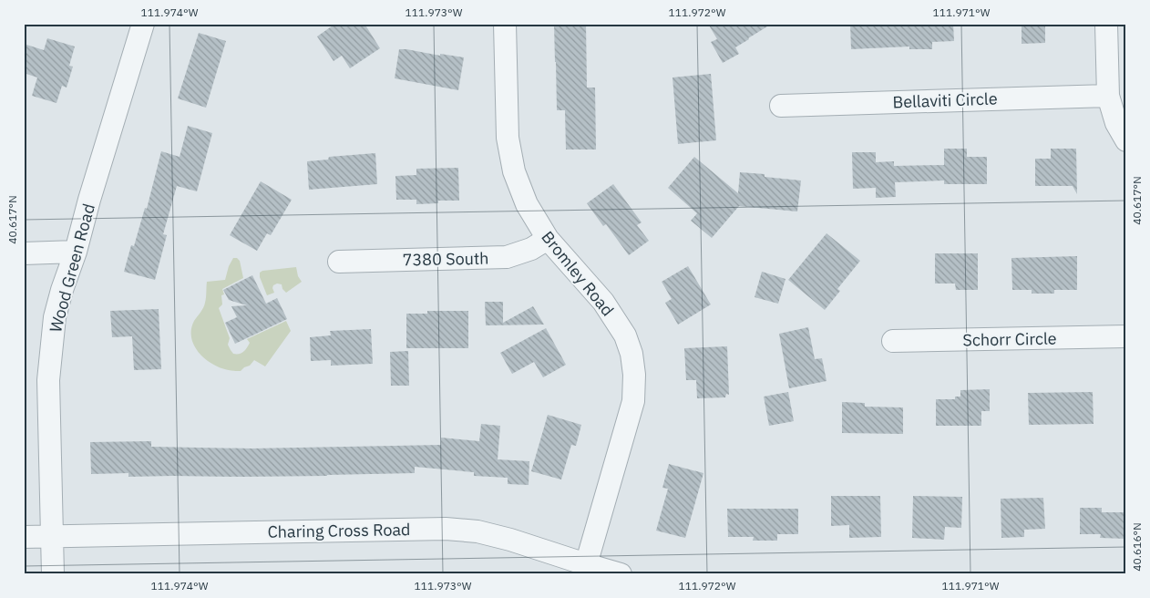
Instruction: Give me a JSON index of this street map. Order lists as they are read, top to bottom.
{
  "streets": {
    "street": [
      "Bellaviti Circle",
      "7380 South",
      "Wood Green Road",
      "Bromley Road",
      "Schorr Circle",
      "Charing Cross Road"
    ]
  },
  "crossings": [
    ["7380 South", "Bromley Road"],
    ["Wood Green Road", "Charing Cross Road"],
    ["Bromley Road", "Charing Cross Road"]
  ],
  "coordinates": [
    "111.974°W",
    "111.973°W",
    "111.972°W",
    "111.971°W",
    "40.617°N",
    "40.616°N"
  ]
}
